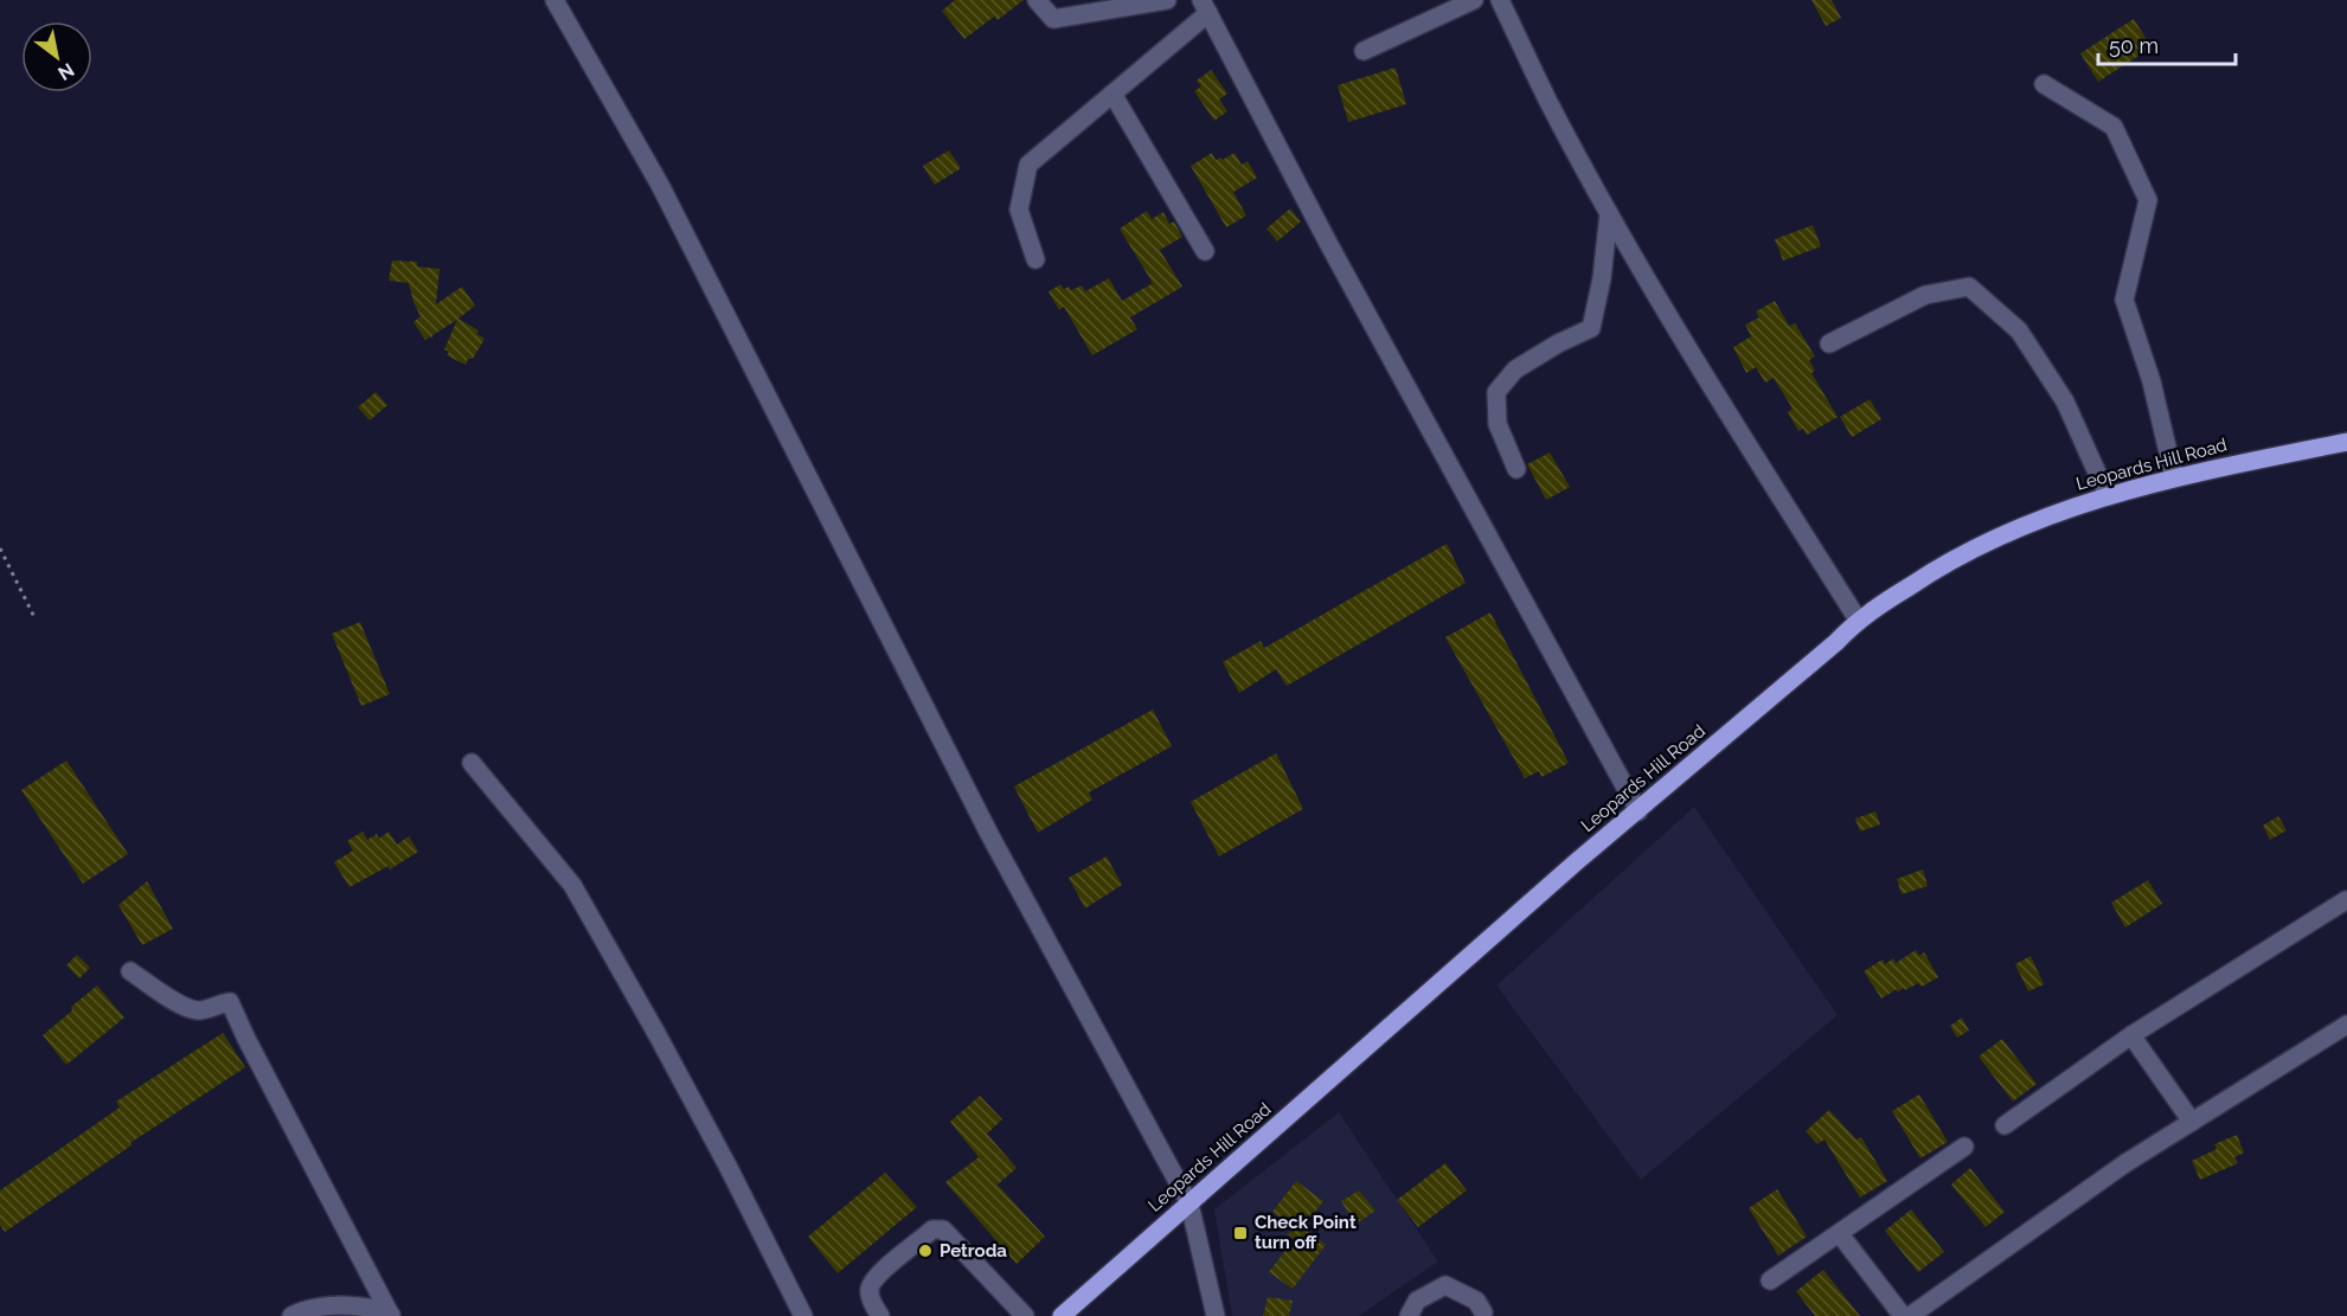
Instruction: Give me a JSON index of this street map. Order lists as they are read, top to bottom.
{
  "streets": {
    "main road": ["Leopards Hill Road"]
  },
  "places": {
    "transit": ["Check Point turn off"],
    "other": ["Petroda"]
  },
  "scale_bar": "50 m",
  "north": "bottom right"
}
